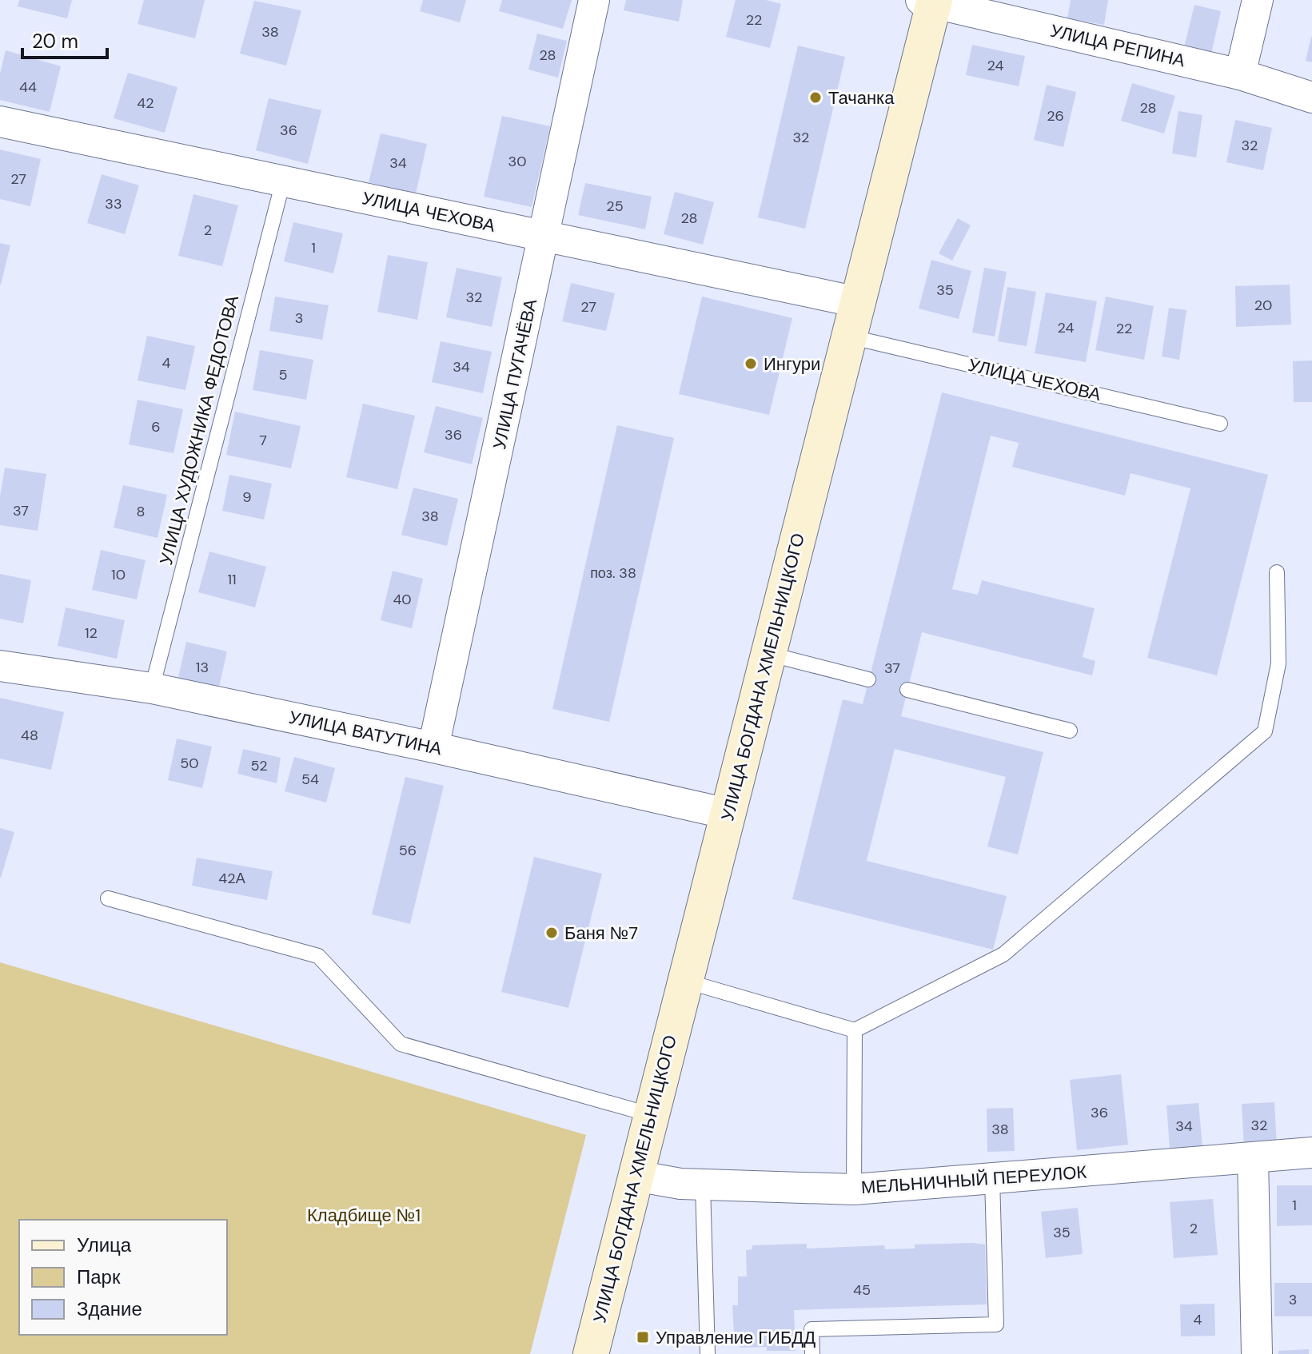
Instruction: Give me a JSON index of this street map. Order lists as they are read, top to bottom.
{
  "streets": {
    "main road": ["УЛИЦА БОГДАНА ХМЕЛЬНИЦКОГО"],
    "street": [
      "УЛИЦА РЕПИНА",
      "УЛИЦА ЧЕХОВА",
      "УЛИЦА ПУГАЧЁВА",
      "УЛИЦА ВАТУТИНА",
      "МЕЛЬНИЧНЫЙ ПЕРЕУЛОК"
    ],
    "lane": ["УЛИЦА ХУДОЖНИКА ФЕДОТОВА"]
  },
  "crossings": [
    ["УЛИЦА РЕПИНА", "УЛИЦА БОГДАНА ХМЕЛЬНИЦКОГО"],
    ["УЛИЦА ЧЕХОВА", "УЛИЦА ПУГАЧЁВА"],
    ["УЛИЦА ЧЕХОВА", "УЛИЦА ХУДОЖНИКА ФЕДОТОВА"],
    ["УЛИЦА ЧЕХОВА", "УЛИЦА БОГДАНА ХМЕЛЬНИЦКОГО"],
    ["УЛИЦА ПУГАЧЁВА", "УЛИЦА ВАТУТИНА"],
    ["УЛИЦА ХУДОЖНИКА ФЕДОТОВА", "УЛИЦА ВАТУТИНА"],
    ["УЛИЦА БОГДАНА ХМЕЛЬНИЦКОГО", "УЛИЦА ВАТУТИНА"],
    ["УЛИЦА БОГДАНА ХМЕЛЬНИЦКОГО", "МЕЛЬНИЧНЫЙ ПЕРЕУЛОК"]
  ],
  "parks": ["Кладбище №1"],
  "places": {
    "other": ["Тачанка", "Ингури", "Баня №7"],
    "transit": ["Управление ГИБДД"]
  },
  "house_numbers": [
    "22",
    "38",
    "28",
    "24",
    "44",
    "42",
    "28",
    "26",
    "36",
    "32",
    "32",
    "30",
    "34",
    "27",
    "33",
    "25",
    "28",
    "2",
    "1",
    "35",
    "32",
    "20",
    "27",
    "3",
    "24",
    "22",
    "4",
    "34",
    "5",
    "6",
    "36",
    "7",
    "9",
    "37",
    "8",
    "38",
    "поз. 38",
    "10",
    "11",
    "40",
    "12",
    "13",
    "37",
    "48",
    "50",
    "52",
    "54",
    "56",
    "42А",
    "36",
    "32",
    "34",
    "38",
    "1",
    "2",
    "35",
    "45",
    "3",
    "4"
  ],
  "legend": ["Улица", "Парк", "Здание"],
  "scale_bar": "20 m"
}
